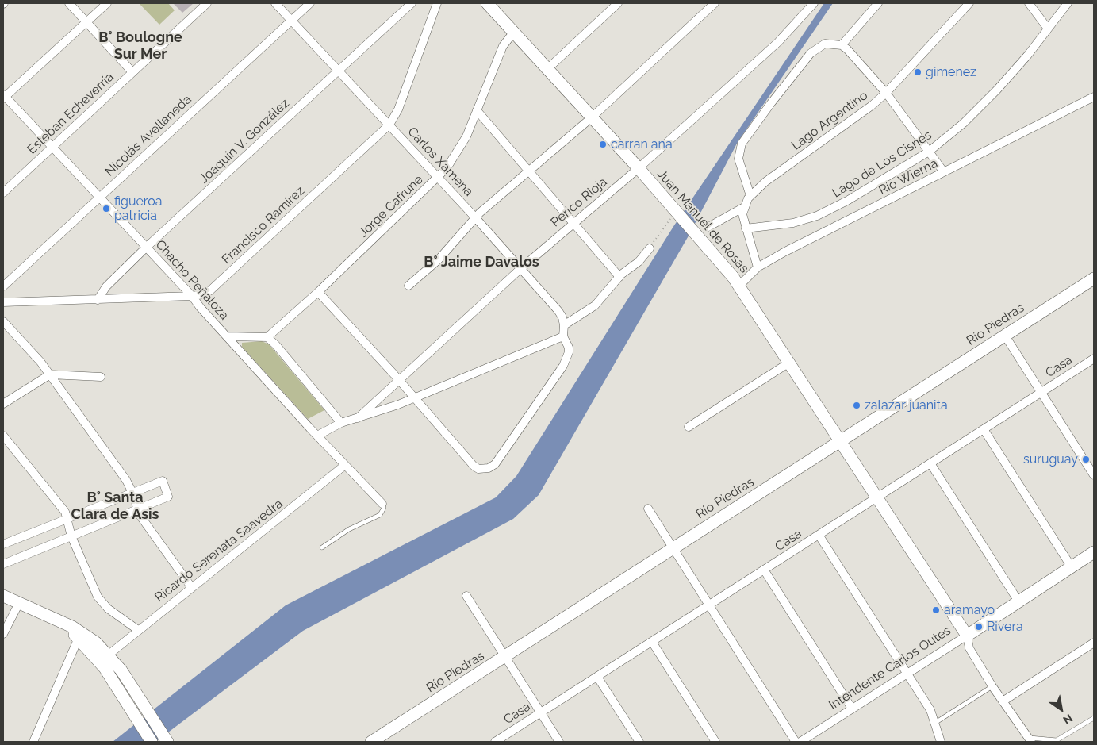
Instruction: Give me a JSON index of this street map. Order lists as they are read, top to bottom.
{
  "streets": {
    "street": [
      "Esteban Echeverría",
      "Lago Argentino",
      "Nicolás Avellaneda",
      "Joaquín V. González",
      "Carlos Xamena",
      "Lago de Los Cisnes",
      "Río Wierna",
      "Perico Rioja",
      "Jorge Cafrune",
      "Juan Manuel de Rosas",
      "Francisco Ramírez",
      "Chacho Peñaloza",
      "Río Piedras",
      "Casa",
      "Ricardo Serenata Saavedra",
      "Intendente Carlos Outes"
    ]
  },
  "crossings": [
    ["Esteban Echeverría", "Chacho Peñaloza"],
    ["Nicolás Avellaneda", "Carlos Xamena"],
    ["Nicolás Avellaneda", "Chacho Peñaloza"],
    ["Joaquín V. González", "Carlos Xamena"],
    ["Joaquín V. González", "Francisco Ramírez"],
    ["Joaquín V. González", "Chacho Peñaloza"],
    ["Carlos Xamena", "Perico Rioja"],
    ["Carlos Xamena", "Jorge Cafrune"],
    ["Carlos Xamena", "Francisco Ramírez"],
    ["Río Wierna", "Juan Manuel de Rosas"],
    ["Perico Rioja", "Juan Manuel de Rosas"],
    ["Jorge Cafrune", "Juan Manuel de Rosas"],
    ["Juan Manuel de Rosas", "Río Piedras"],
    ["Juan Manuel de Rosas", "Casa"],
    ["Juan Manuel de Rosas", "Intendente Carlos Outes"],
    ["Francisco Ramírez", "Chacho Peñaloza"],
    ["Chacho Peñaloza", "Ricardo Serenata Saavedra"]
  ],
  "districts": ["B° Boulogne Sur Mer", "B° Jaime Davalos", "B° Santa Clara de Asis"],
  "places": [
    "gimenez",
    "carran ana",
    "figueroa patricia",
    "zalazar juanita",
    "suruguay",
    "aramayo",
    "Rivera"
  ],
  "north": "bottom right"
}
